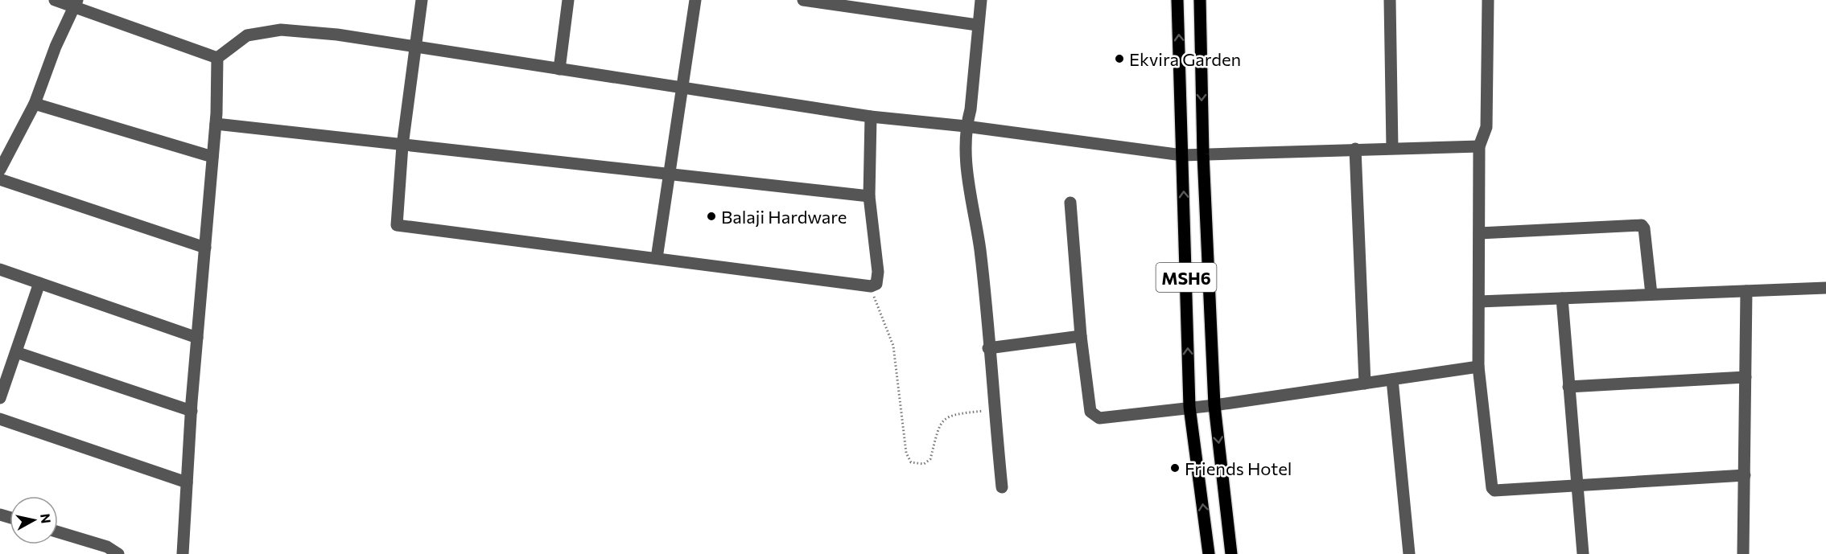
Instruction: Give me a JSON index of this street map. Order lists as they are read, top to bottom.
{
  "streets": {
    "main road": ["MSH6"]
  },
  "places": ["Ekvira Garden", "Balaji Hardware", "Friends Hotel"],
  "north": "right"
}
